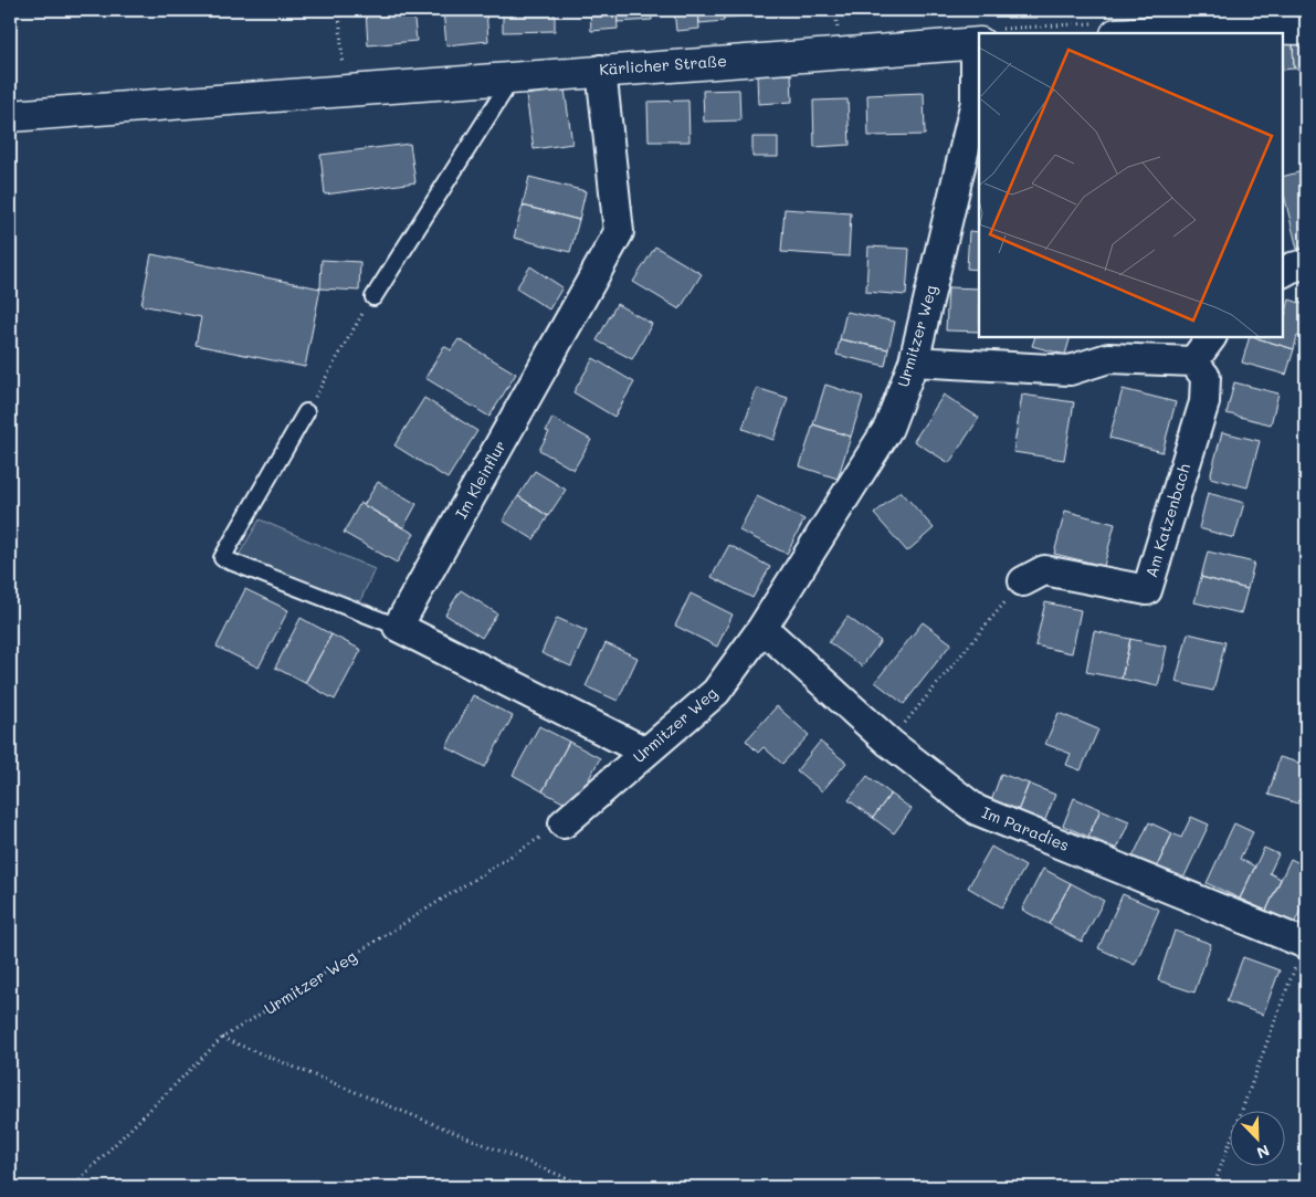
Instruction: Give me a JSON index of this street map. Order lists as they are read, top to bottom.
{
  "streets": {
    "street": [
      "Kärlicher Straße",
      "Urmitzer Weg",
      "Im Kleinflur",
      "Am Katzenbach",
      "Im Paradies"
    ]
  },
  "crossings": [
    ["Kärlicher Straße", "Urmitzer Weg"],
    ["Kärlicher Straße", "Im Kleinflur"],
    ["Urmitzer Weg", "Im Paradies"]
  ],
  "north": "bottom right"
}
